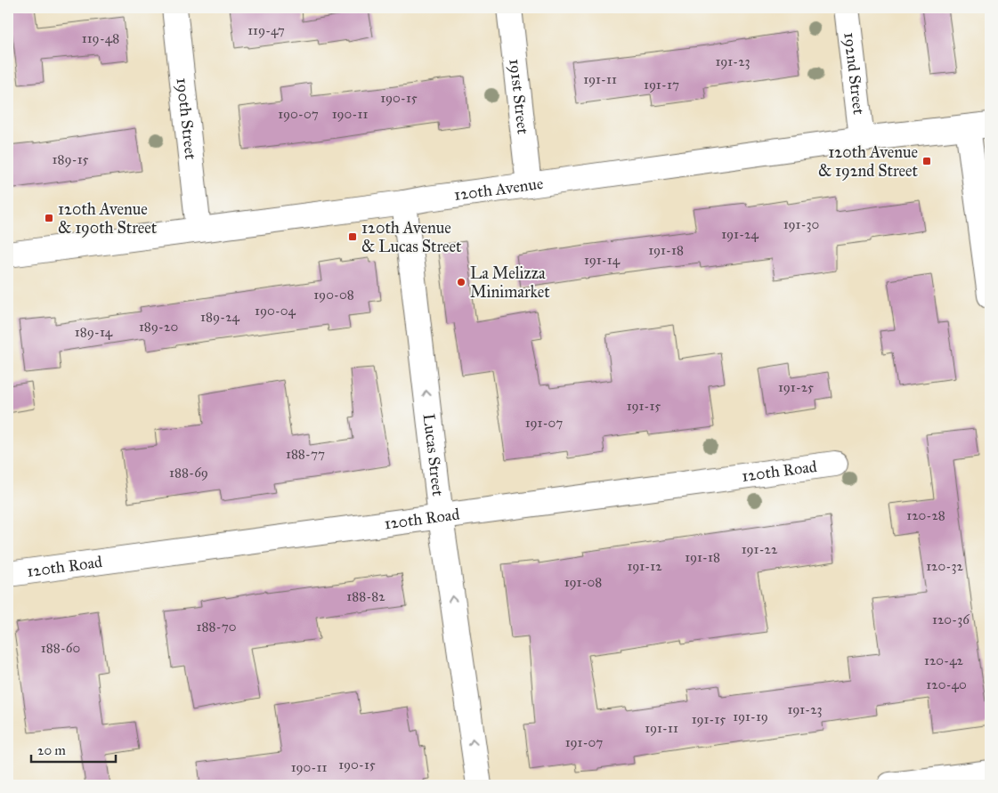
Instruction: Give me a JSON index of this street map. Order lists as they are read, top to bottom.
{
  "streets": {
    "street": [
      "192nd Street",
      "191st Street",
      "190th Street",
      "120th Avenue",
      "Lucas Street",
      "120th Road"
    ]
  },
  "crossings": [
    ["192nd Street", "120th Avenue"],
    ["191st Street", "120th Avenue"],
    ["190th Street", "120th Avenue"],
    ["120th Avenue", "Lucas Street"],
    ["Lucas Street", "120th Road"]
  ],
  "one_way": ["Lucas Street"],
  "places": {
    "transit": ["120th Avenue & 192nd Street", "120th Avenue & 190th Street", "120th Avenue & Lucas Street"],
    "other": ["La Melizza Minimarket"]
  },
  "house_numbers": [
    "119-47",
    "119-48",
    "191-23",
    "191-11",
    "191-17",
    "190-15",
    "190-07",
    "190-11",
    "189-15",
    "191-30",
    "191-24",
    "191-18",
    "191-14",
    "190-08",
    "190-04",
    "189-24",
    "189-20",
    "189-14",
    "191-25",
    "191-15",
    "191-07",
    "188-77",
    "188-69",
    "120-28",
    "191-22",
    "191-18",
    "191-12",
    "120-32",
    "191-08",
    "188-82",
    "120-36",
    "188-70",
    "188-60",
    "120-42",
    "120-40",
    "191-23",
    "191-19",
    "191-15",
    "191-11",
    "191-07",
    "190-15",
    "190-11"
  ],
  "scale_bar": "20 m"
}
